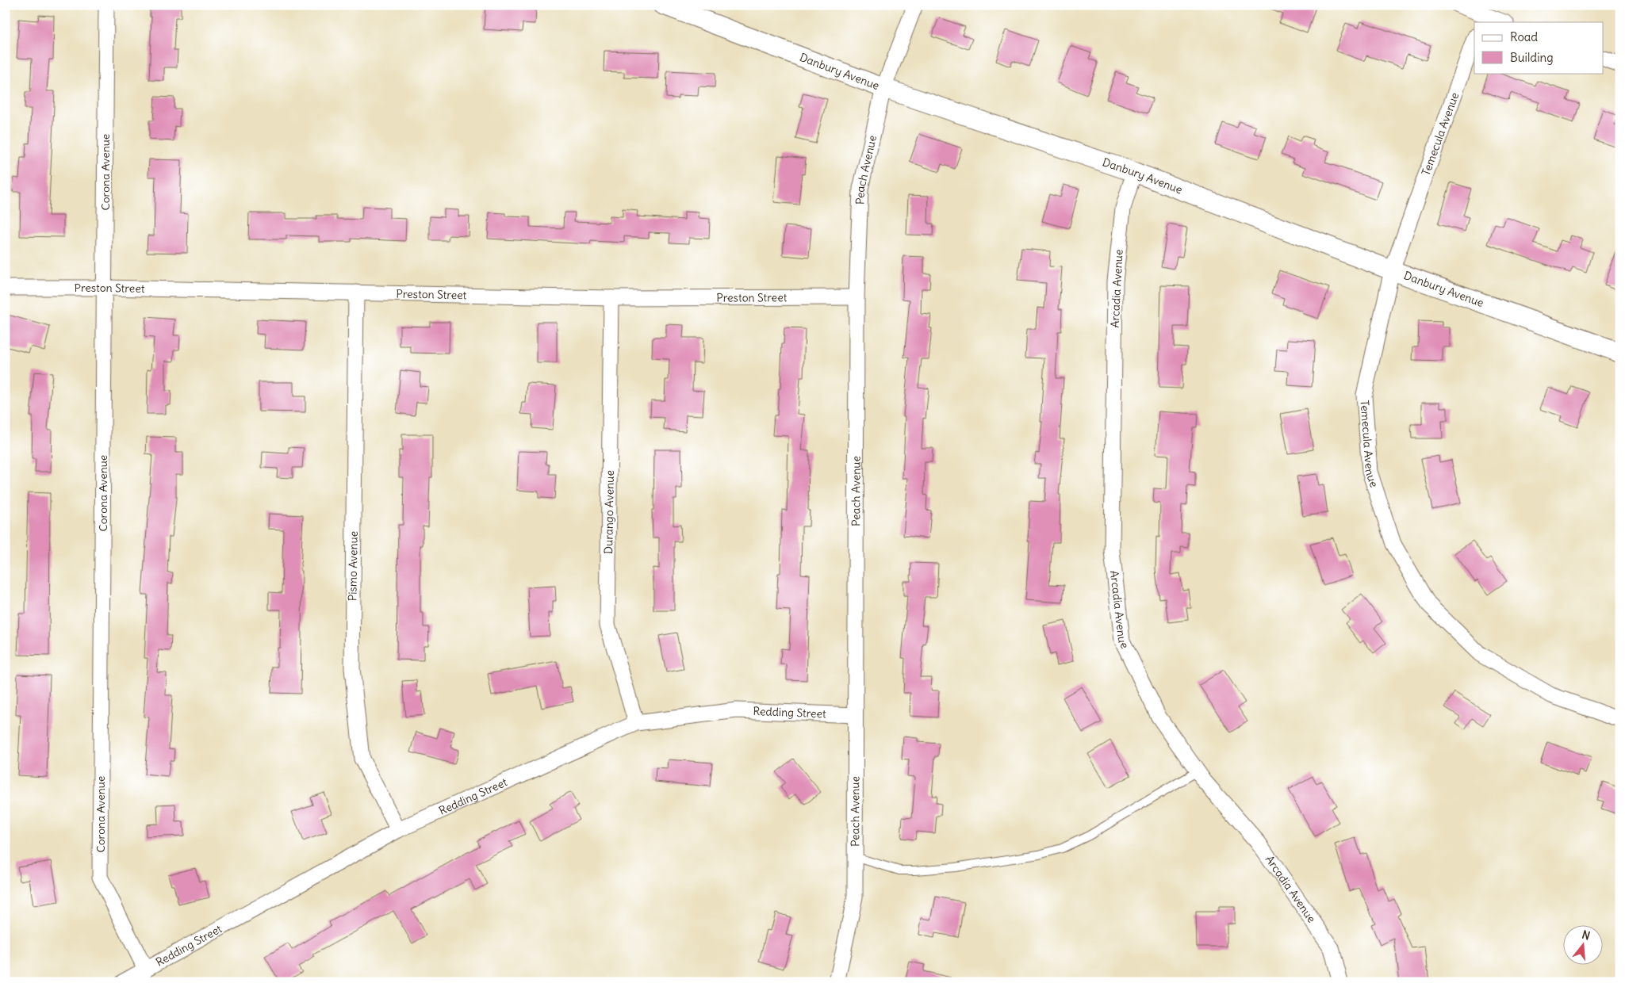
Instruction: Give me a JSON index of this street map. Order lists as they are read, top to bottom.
{
  "streets": {
    "street": [
      "Danbury Avenue",
      "Temecula Avenue",
      "Peach Avenue",
      "Corona Avenue",
      "Preston Street",
      "Arcadia Avenue",
      "Durango Avenue",
      "Pismo Avenue",
      "Redding Street"
    ]
  },
  "crossings": [
    ["Danbury Avenue", "Temecula Avenue"],
    ["Danbury Avenue", "Peach Avenue"],
    ["Danbury Avenue", "Arcadia Avenue"],
    ["Peach Avenue", "Preston Street"],
    ["Peach Avenue", "Redding Street"],
    ["Corona Avenue", "Preston Street"],
    ["Corona Avenue", "Redding Street"],
    ["Preston Street", "Durango Avenue"],
    ["Preston Street", "Pismo Avenue"],
    ["Durango Avenue", "Redding Street"],
    ["Pismo Avenue", "Redding Street"]
  ],
  "legend": ["Road", "Building"],
  "north": "top"
}
